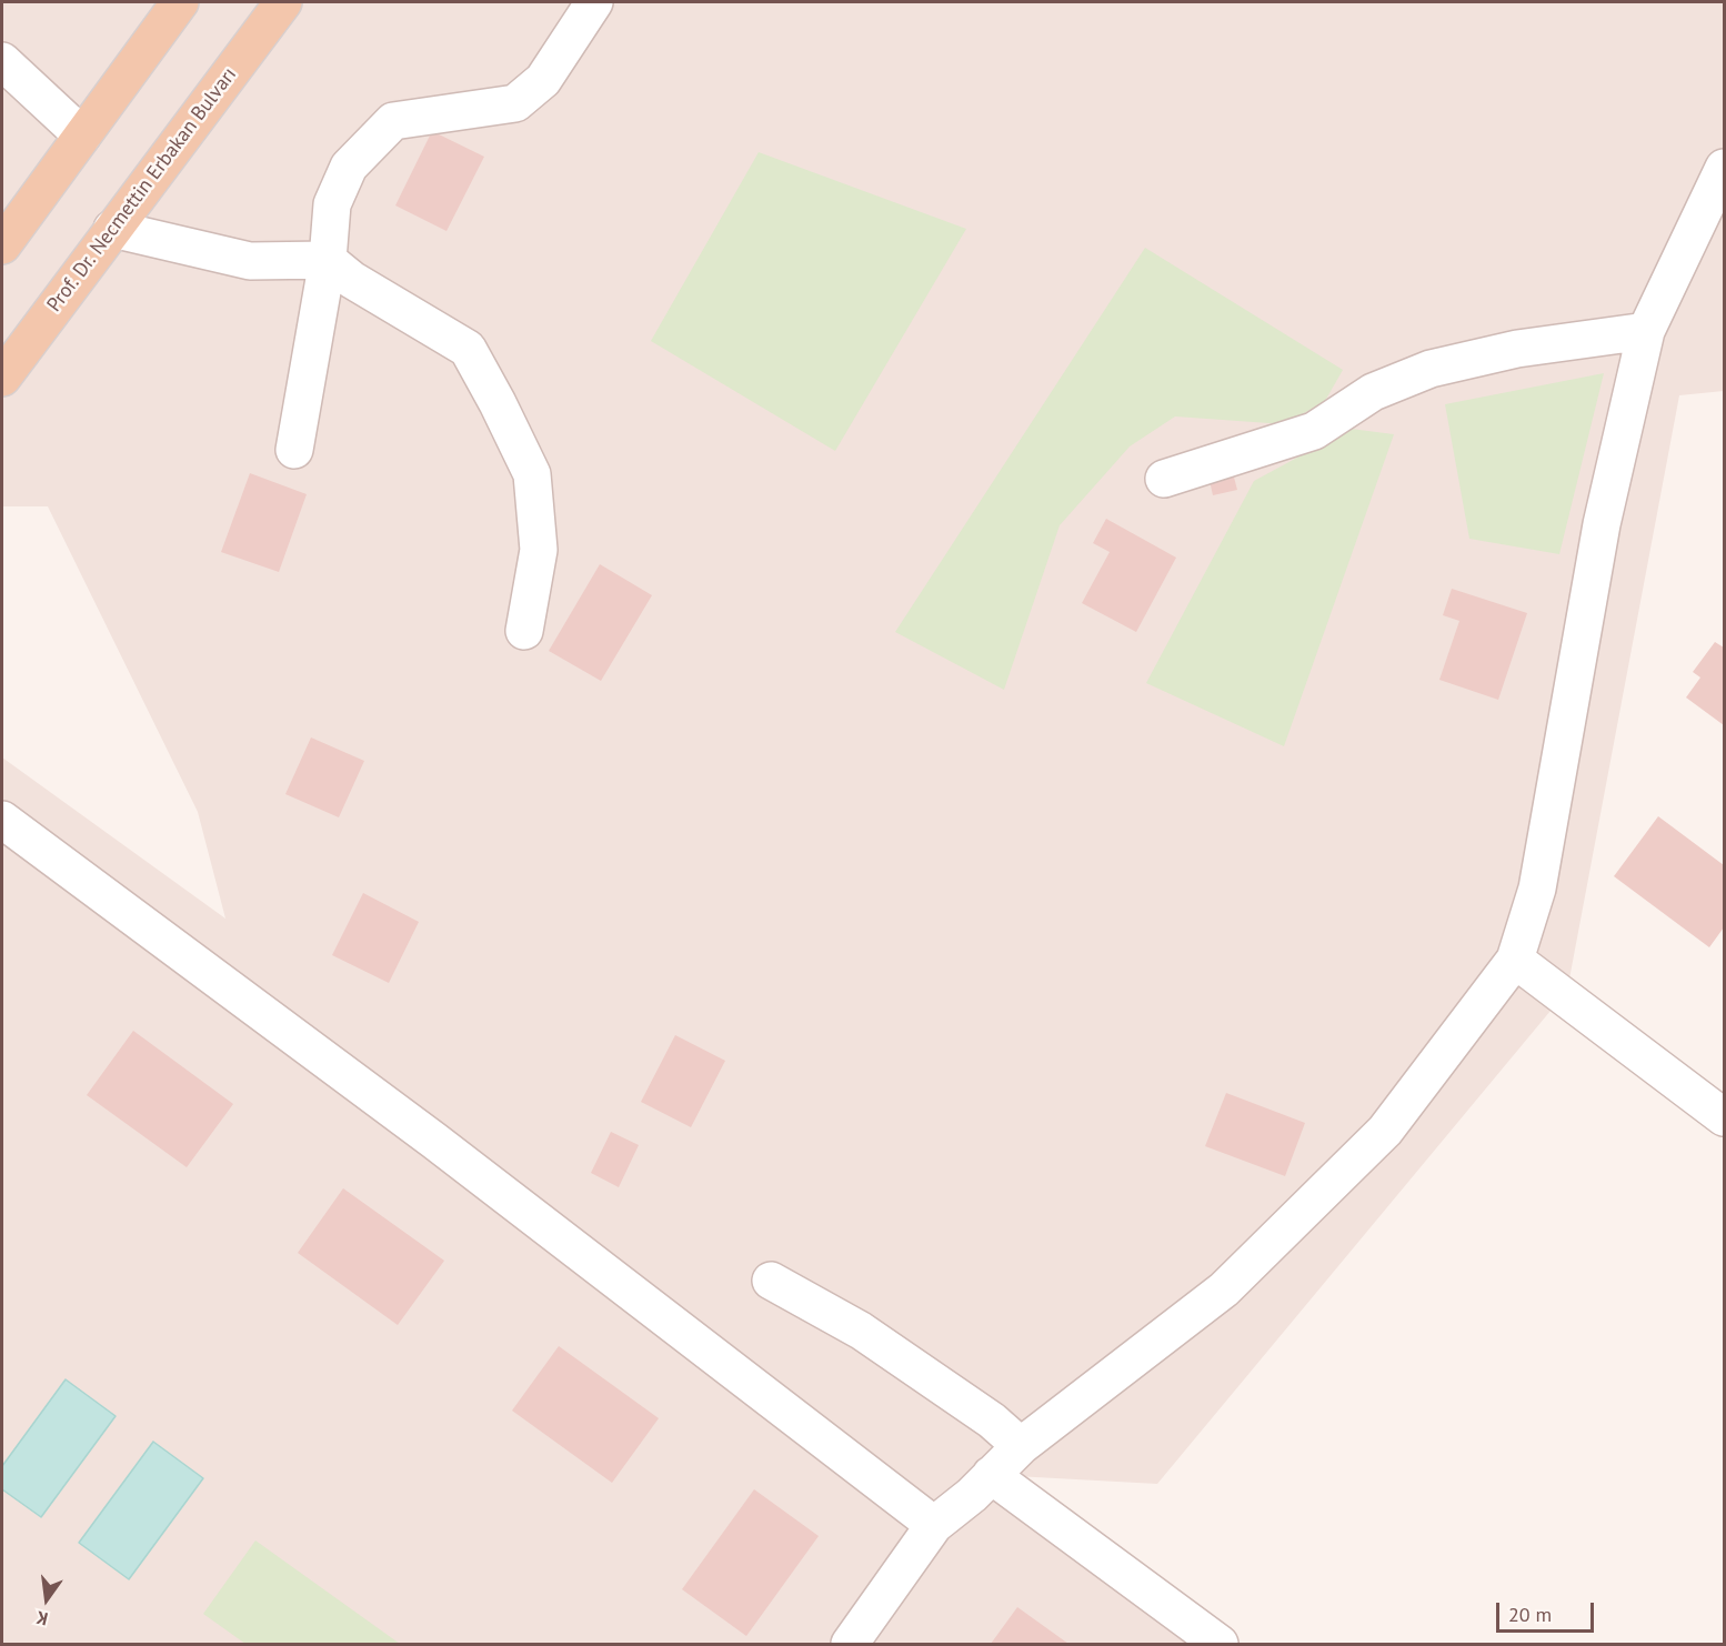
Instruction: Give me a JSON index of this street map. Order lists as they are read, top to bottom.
{
  "streets": {
    "main road": ["Prof. Dr. Necmettin Erbakan Bulvarı"]
  },
  "scale_bar": "20 m",
  "north": "bottom"
}
